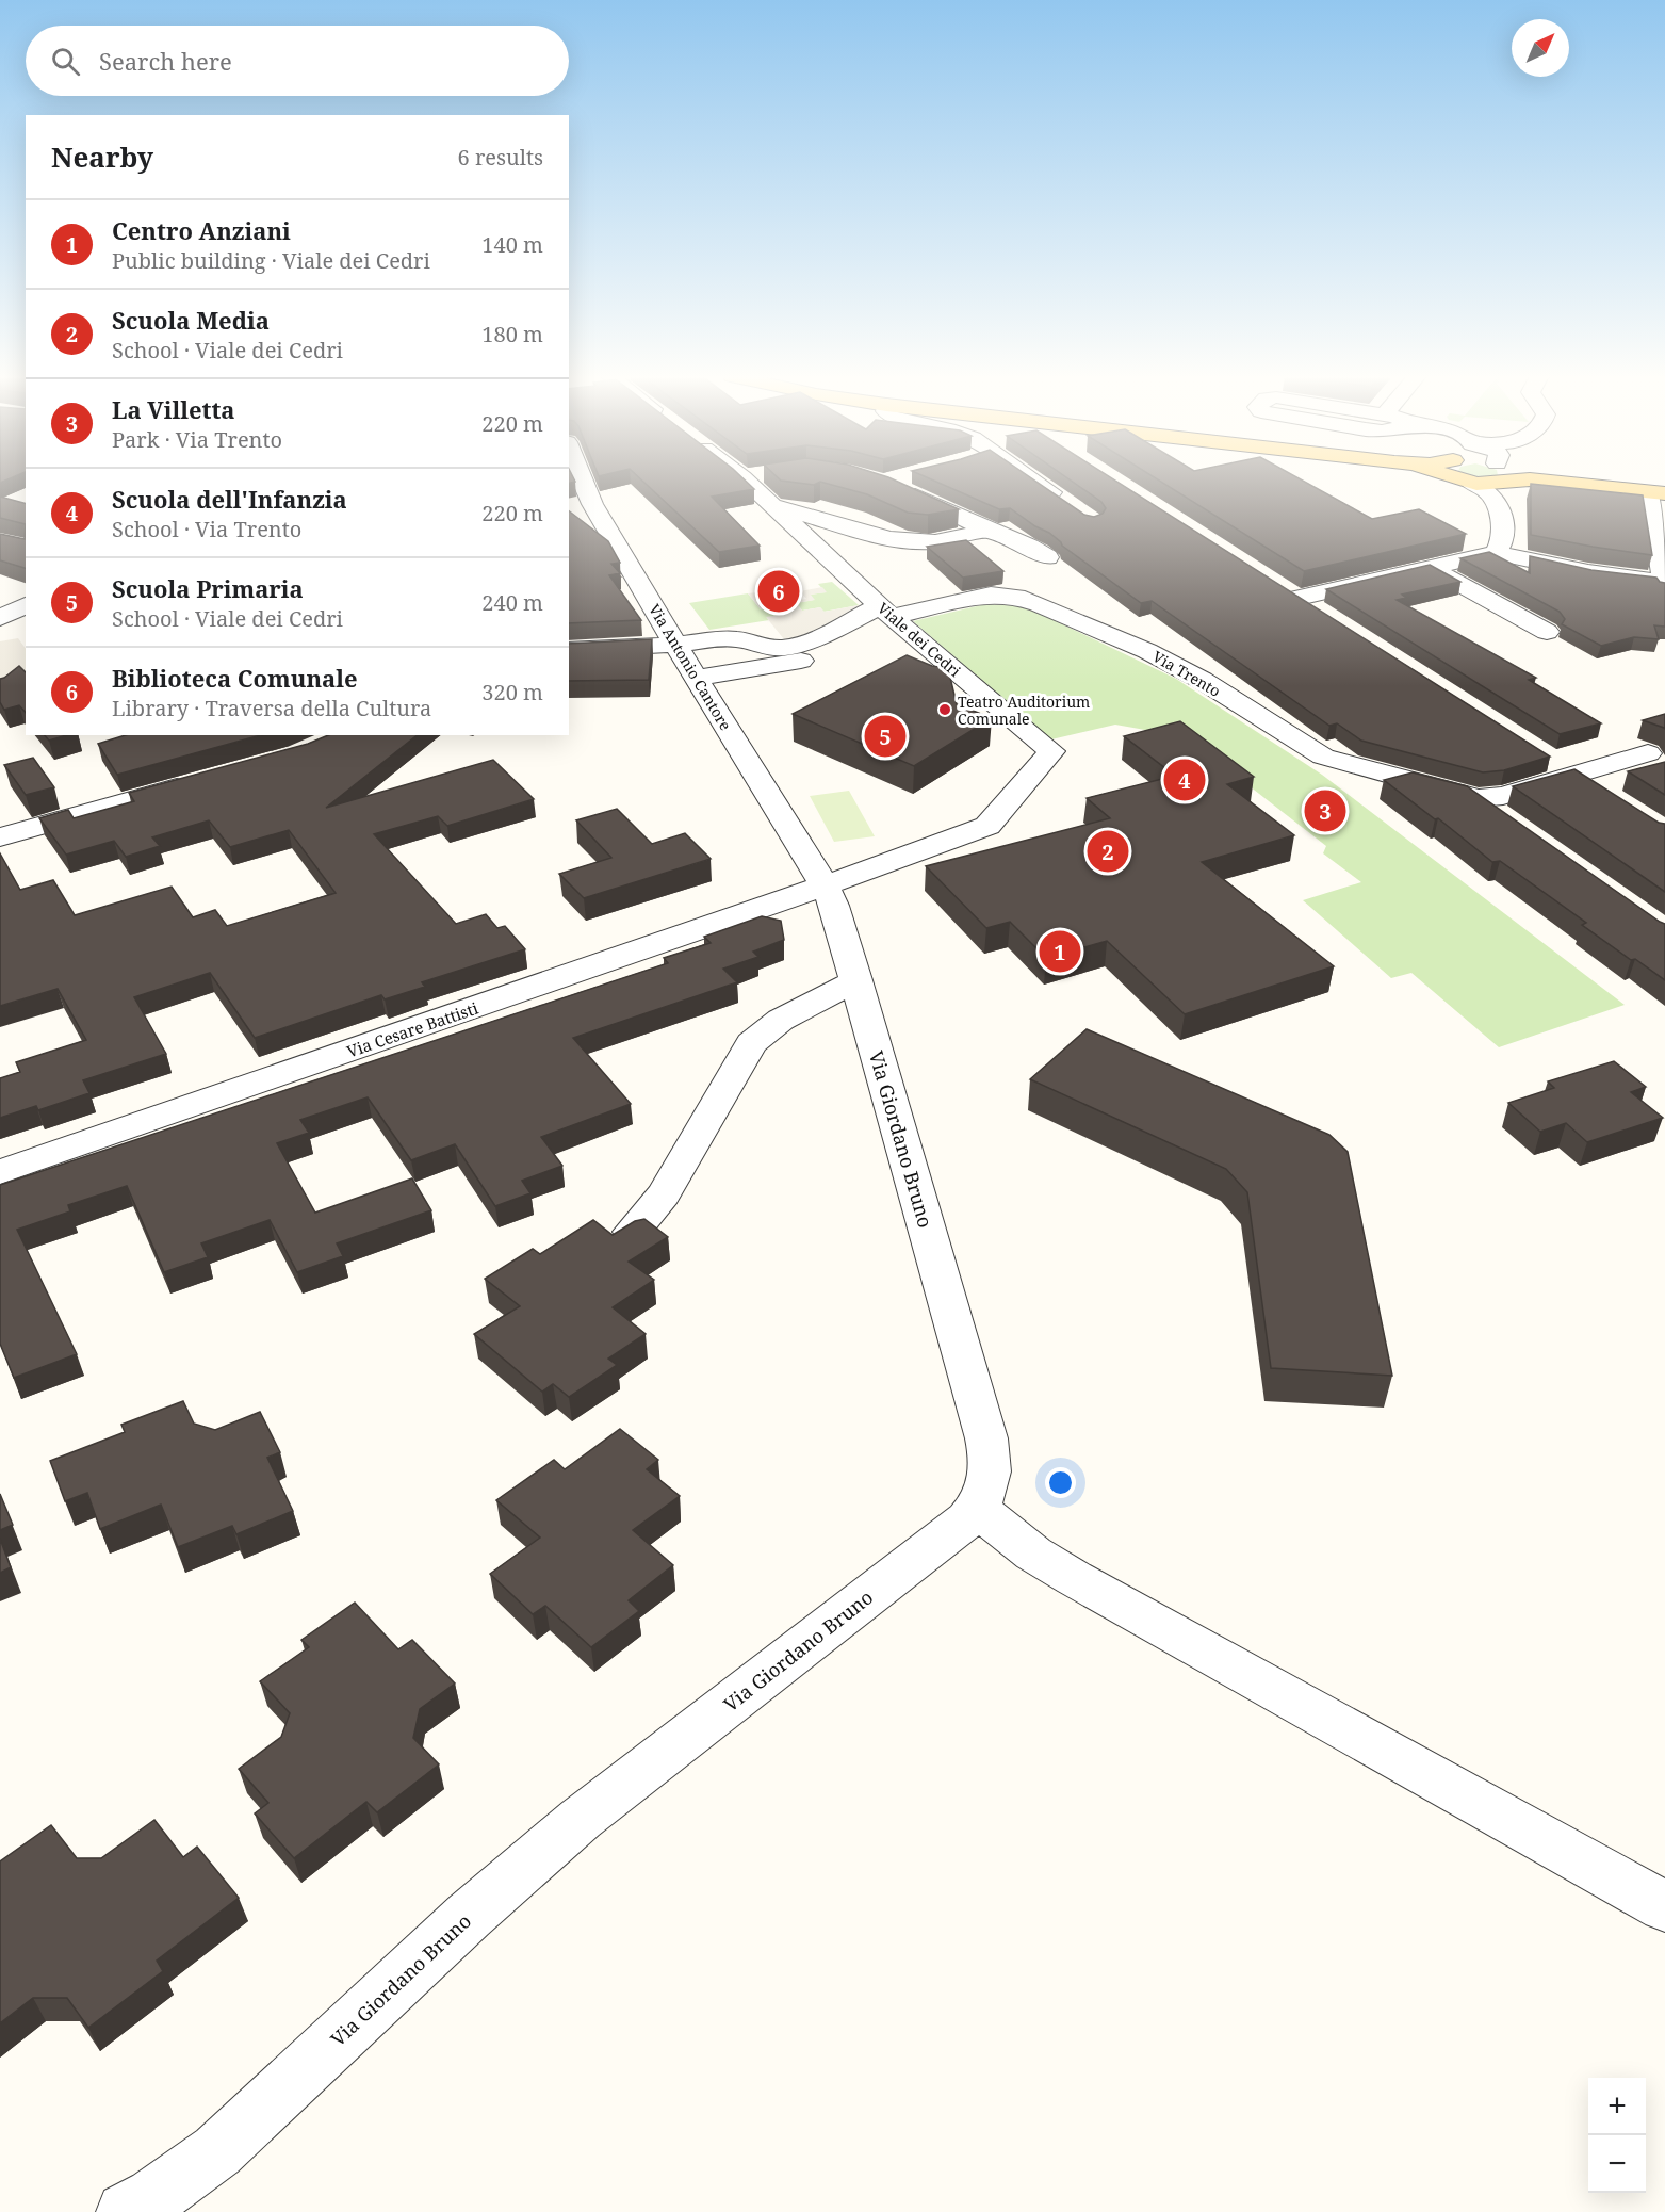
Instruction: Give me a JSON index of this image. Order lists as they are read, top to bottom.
{
  "streets": {
    "street": [
      "Viale dei Cedri",
      "Via Antonio Cantore",
      "Via Trento",
      "Via Cesare Battisti",
      "Via Giordano Bruno"
    ]
  },
  "crossings": [
    ["Viale dei Cedri", "Via Antonio Cantore"],
    ["Viale dei Cedri", "Via Trento"],
    ["Viale dei Cedri", "Via Cesare Battisti"],
    ["Viale dei Cedri", "Via Giordano Bruno"],
    ["Via Antonio Cantore", "Via Cesare Battisti"],
    ["Via Antonio Cantore", "Via Giordano Bruno"],
    ["Via Cesare Battisti", "Via Giordano Bruno"]
  ],
  "places": ["Teatro Auditorium Comunale"],
  "north": "top right",
  "page": {
    "search": "Search here",
    "heading": ["Nearby", "6 results"],
    "list": [
      {
        "mark": "1",
        "name": "Centro Anziani",
        "note": "Public building · Viale dei Cedri",
        "value": "140 m"
      },
      {
        "mark": "2",
        "name": "Scuola Media",
        "note": "School · Viale dei Cedri",
        "value": "180 m"
      },
      {
        "mark": "3",
        "name": "La Villetta",
        "note": "Park · Via Trento",
        "value": "220 m"
      },
      {
        "mark": "4",
        "name": "Scuola dell'Infanzia",
        "note": "School · Via Trento",
        "value": "220 m"
      },
      {
        "mark": "5",
        "name": "Scuola Primaria",
        "note": "School · Viale dei Cedri",
        "value": "240 m"
      },
      {
        "mark": "6",
        "name": "Biblioteca Comunale",
        "note": "Library · Traversa della Cultura",
        "value": "320 m"
      }
    ],
    "pins": [
      "6",
      "5",
      "4",
      "3",
      "2",
      "1"
    ],
    "map_buttons": ["+", "−"]
  }
}
